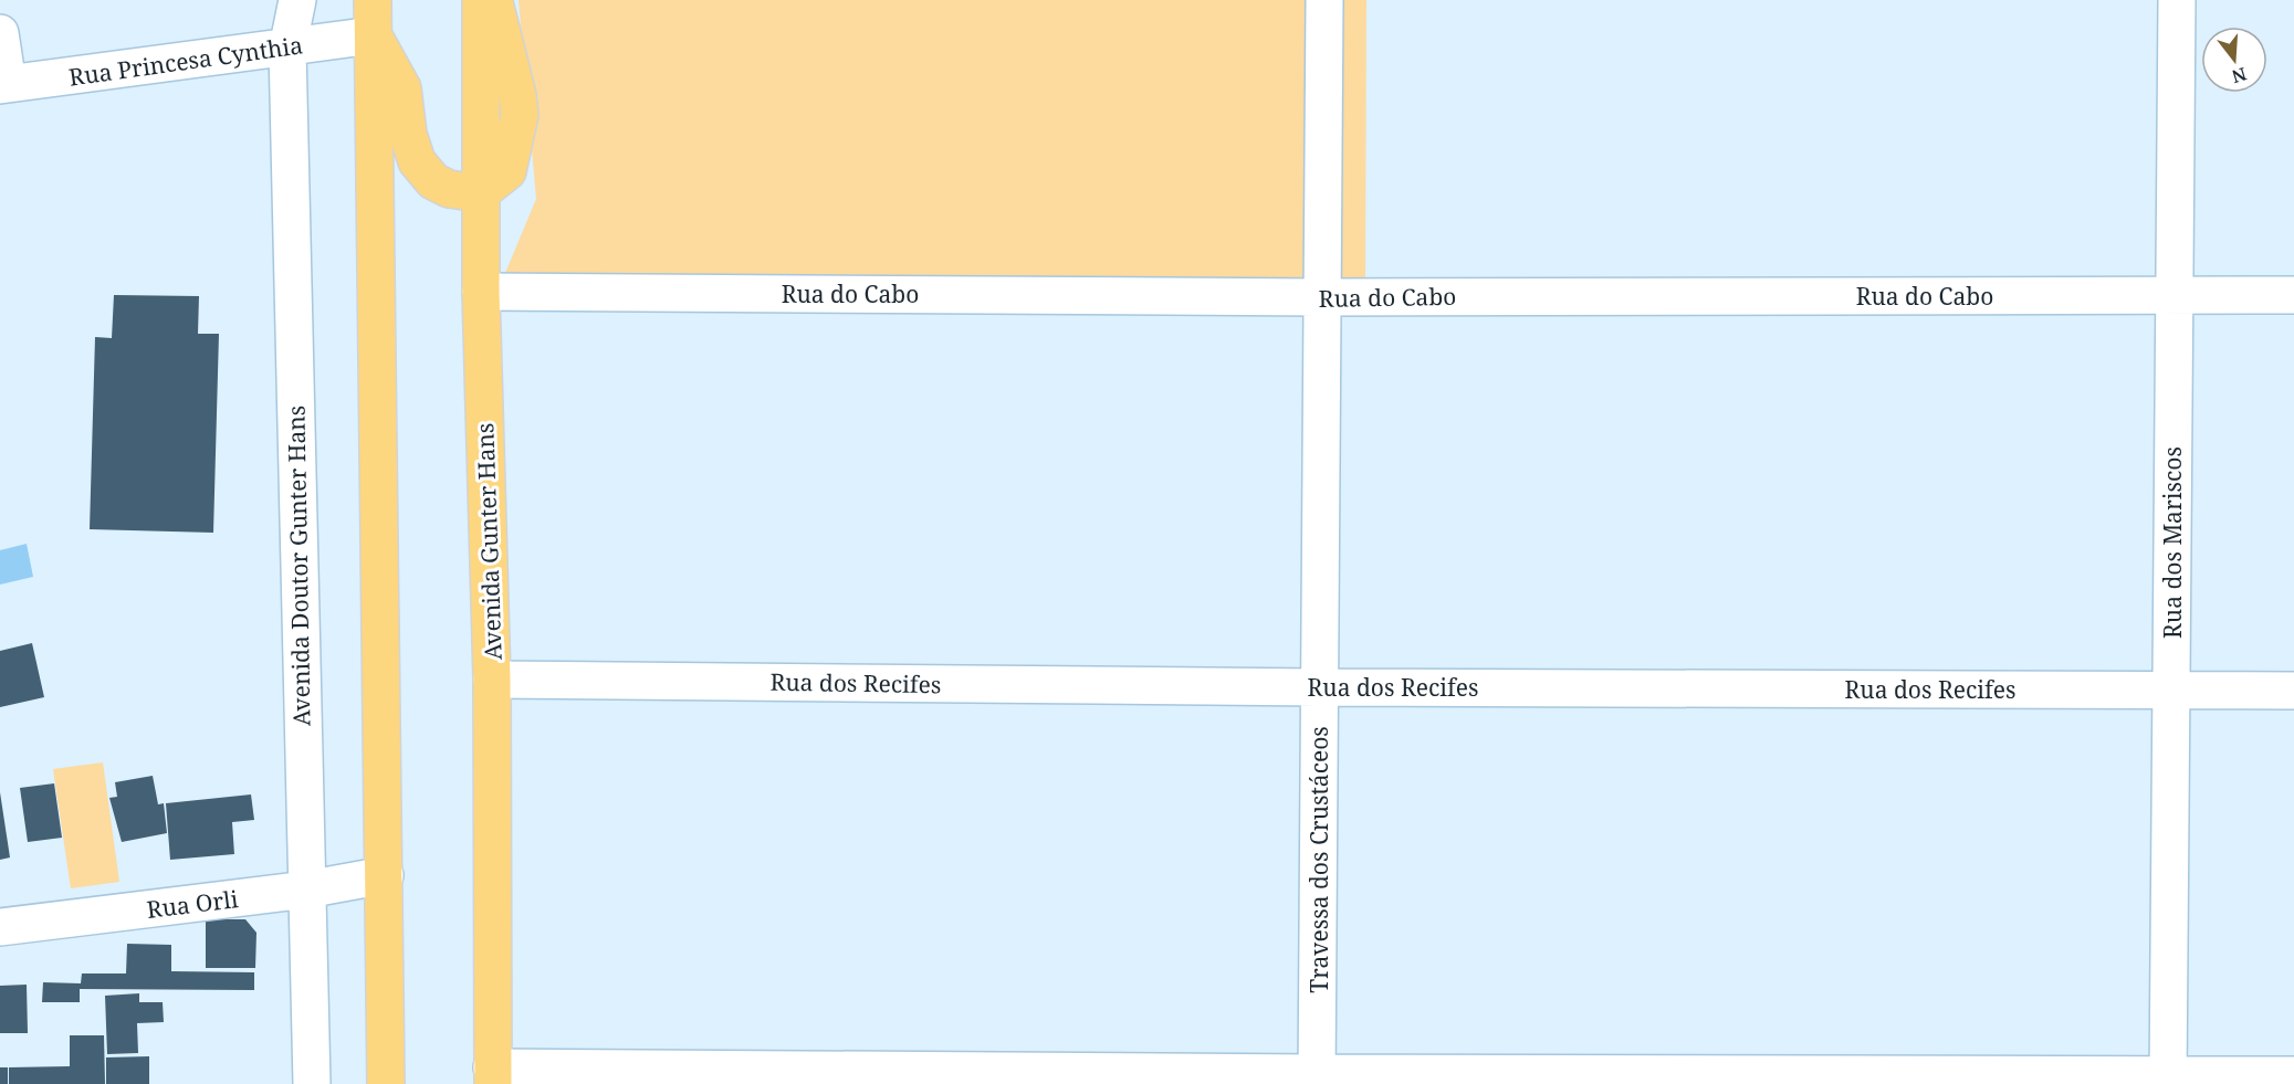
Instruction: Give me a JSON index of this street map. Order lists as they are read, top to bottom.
{
  "streets": {
    "main road": ["Avenida Gunter Hans"],
    "street": [
      "Rua Princesa Cynthia",
      "Rua do Cabo",
      "Rua dos Mariscos",
      "Avenida Doutor Gunter Hans",
      "Rua dos Recifes",
      "Travessa dos Crustáceos",
      "Rua Orli"
    ]
  },
  "crossings": [
    ["Rua Princesa Cynthia", "Avenida Doutor Gunter Hans"],
    ["Rua do Cabo", "Avenida Gunter Hans"],
    ["Rua do Cabo", "Rua dos Mariscos"],
    ["Rua do Cabo", "Travessa dos Crustáceos"],
    ["Avenida Gunter Hans", "Rua dos Recifes"],
    ["Rua dos Mariscos", "Rua dos Recifes"],
    ["Avenida Doutor Gunter Hans", "Rua Orli"],
    ["Rua dos Recifes", "Travessa dos Crustáceos"]
  ],
  "north": "bottom"
}
